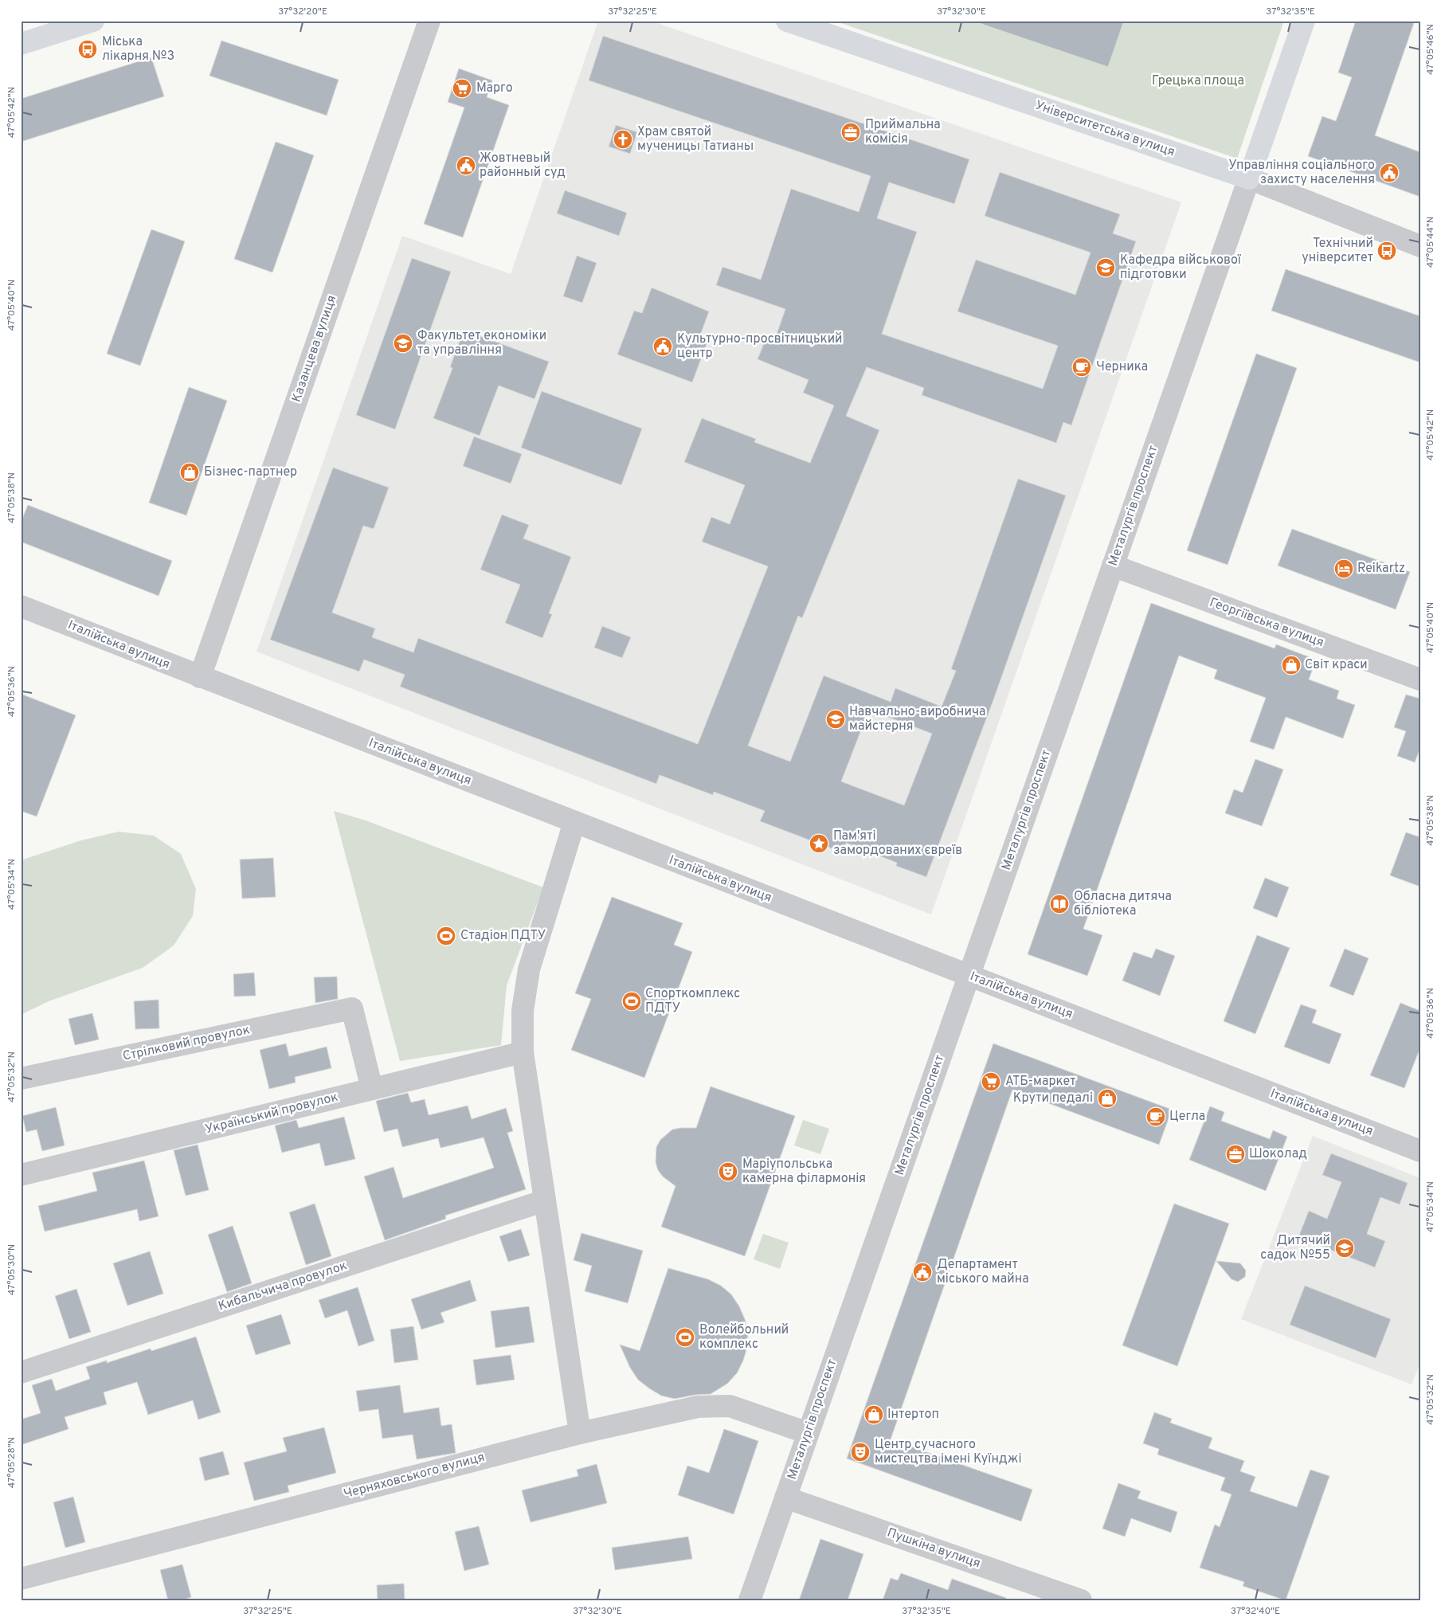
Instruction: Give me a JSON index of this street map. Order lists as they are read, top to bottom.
{
  "streets": {
    "main road": ["Університетська вулиця", "Металургів проспект"],
    "street": [
      "Казанцева вулиця",
      "Георгіївська вулиця",
      "Італійська вулиця",
      "Стрілковий провулок",
      "Український провулок",
      "Кибальчича провулок",
      "Черняховського вулиця",
      "Пушкіна вулиця"
    ]
  },
  "crossings": [
    ["Університетська вулиця", "Металургів проспект"],
    ["Казанцева вулиця", "Італійська вулиця"],
    ["Металургів проспект", "Георгіївська вулиця"],
    ["Металургів проспект", "Італійська вулиця"],
    ["Металургів проспект", "Черняховського вулиця"],
    ["Металургів проспект", "Пушкіна вулиця"],
    ["Стрілковий провулок", "Український провулок"]
  ],
  "parks": ["Грецька площа"],
  "places": {
    "bus stop": ["Міська лікарня №3", "Технічний університет"],
    "supermarket": ["Марго", "АТБ-маркет"],
    "office": ["Приймальна комісія", "Шоколад"],
    "church": ["Храм святой мученицы Татианы"],
    "public building": [
      "Жовтневый районный суд",
      "Управління соціального захисту населення",
      "Культурно-просвітницький центр",
      "Департамент міського майна"
    ],
    "school or university": [
      "Кафедра військової підготовки",
      "Факультет економіки та управління",
      "Навчально-виробнича майстерня",
      "Дитячий садок №55"
    ],
    "cafe": ["Черника", "Цегла"],
    "shop": [
      "Бізнес-партнер",
      "Свiт краси",
      "Крути педалі",
      "Інтертоп"
    ],
    "hotel": ["Reikartz"],
    "place": ["Пам'яті замордованих євреїв"],
    "library": ["Обласна дитяча бібліотека"],
    "sports": ["Стадіон ПДТУ", "Спорткомплекс ПДТУ", "Волейбольний комплекс"],
    "theatre": ["Маріупольська камерна філармонія", "Центр сучасного мистецтва імені Куїнджі"]
  },
  "coordinates": [
    "37°32'20\"E",
    "37°32'25\"E",
    "37°32'30\"E",
    "37°32'35\"E",
    "47°05'46\"N",
    "47°05'42\"N",
    "47°05'44\"N",
    "47°05'40\"N",
    "47°05'38\"N",
    "47°05'36\"N",
    "47°05'34\"N",
    "47°05'32\"N",
    "47°05'30\"N",
    "47°05'28\"N",
    "37°32'40\"E"
  ]
}
